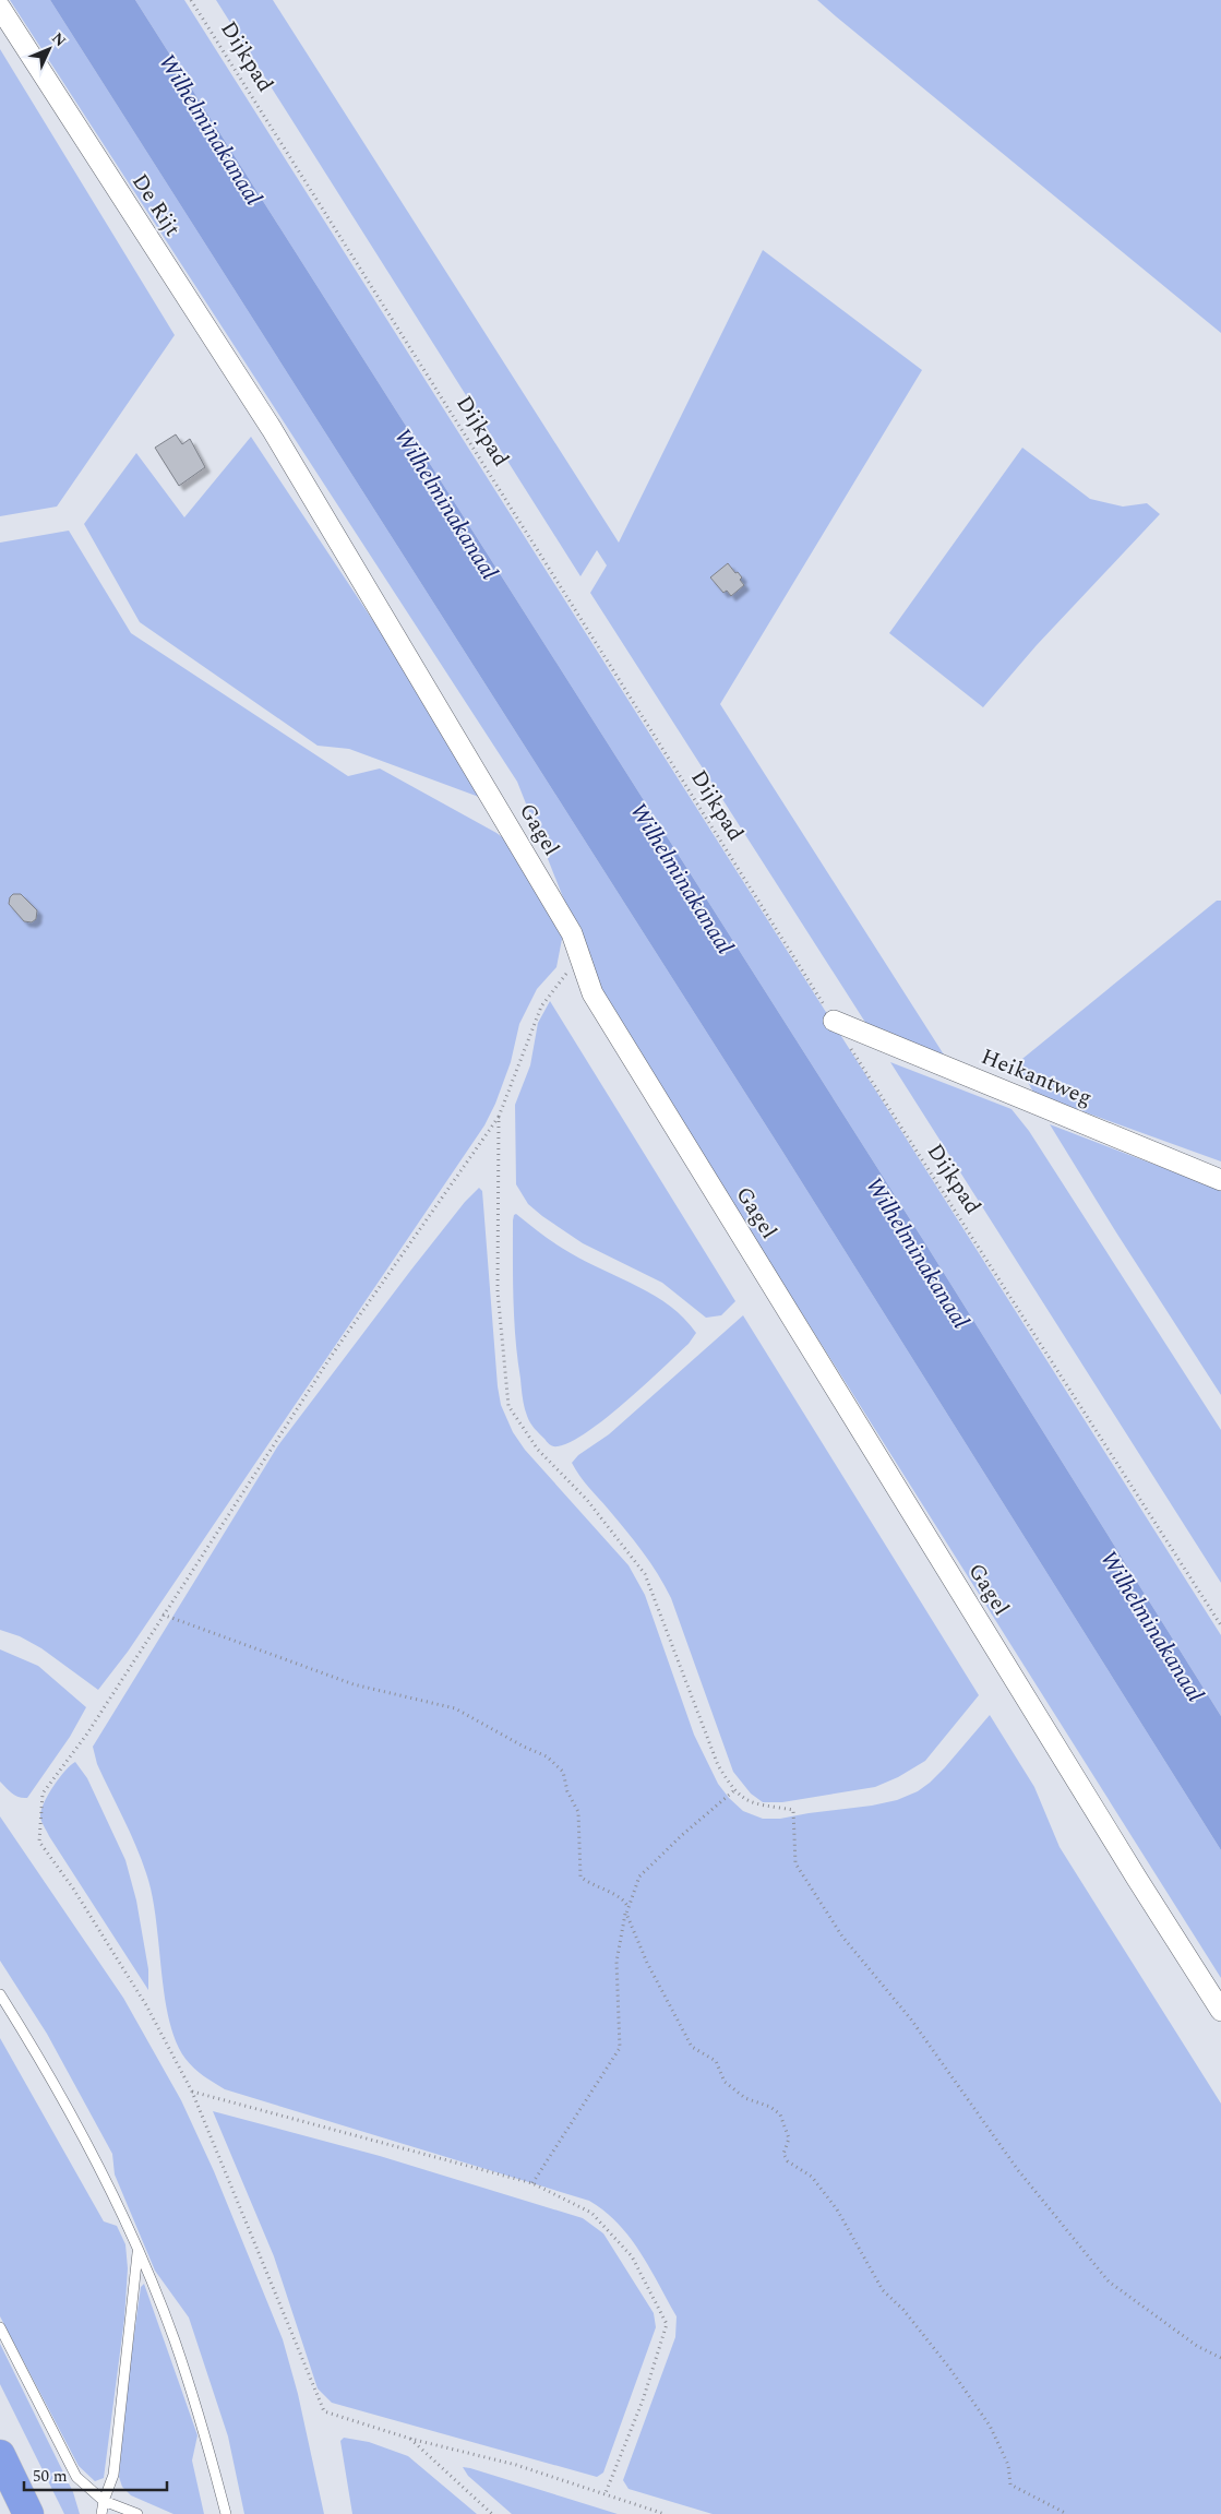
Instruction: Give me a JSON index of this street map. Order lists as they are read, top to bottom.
{
  "streets": {
    "street": ["De Rijt", "Gagel", "Heikantweg"],
    "path": ["Dijkpad"]
  },
  "crossings": [
    ["Dijkpad", "Heikantweg"],
    ["De Rijt", "Gagel"]
  ],
  "water": ["Wilhelminakanaal"],
  "scale_bar": "50 m",
  "north": "top right"
}
